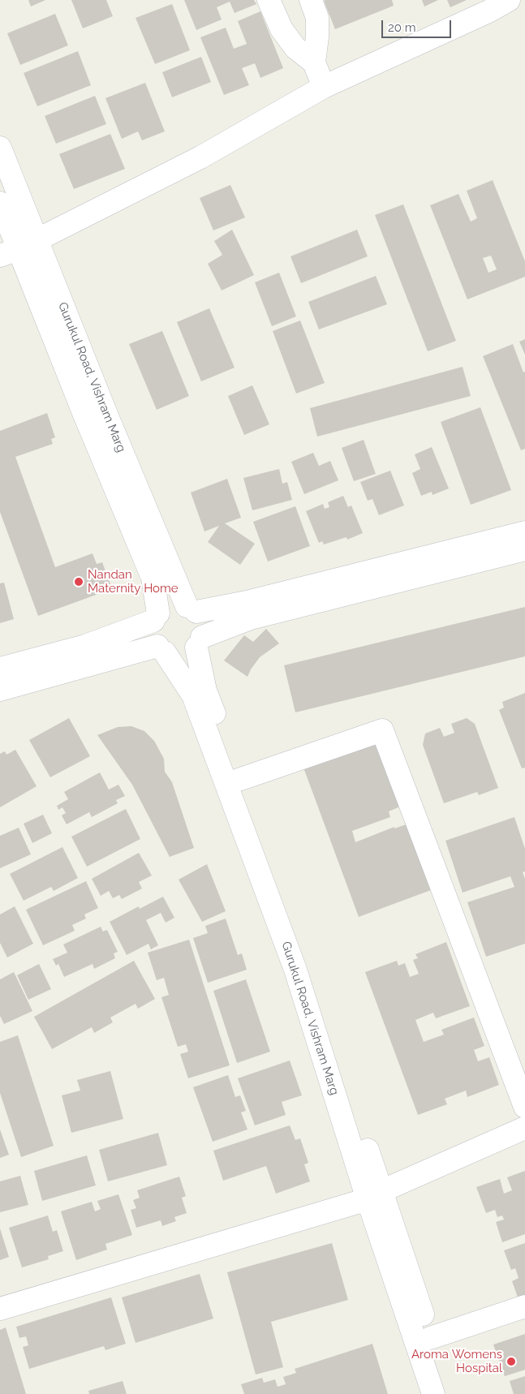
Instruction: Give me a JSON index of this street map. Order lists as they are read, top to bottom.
{
  "streets": {
    "street": ["Gurukul Road, Vishram Marg"]
  },
  "places": ["Nandan Maternity Home", "Aroma Womens Hospital"],
  "scale_bar": "20 m"
}
